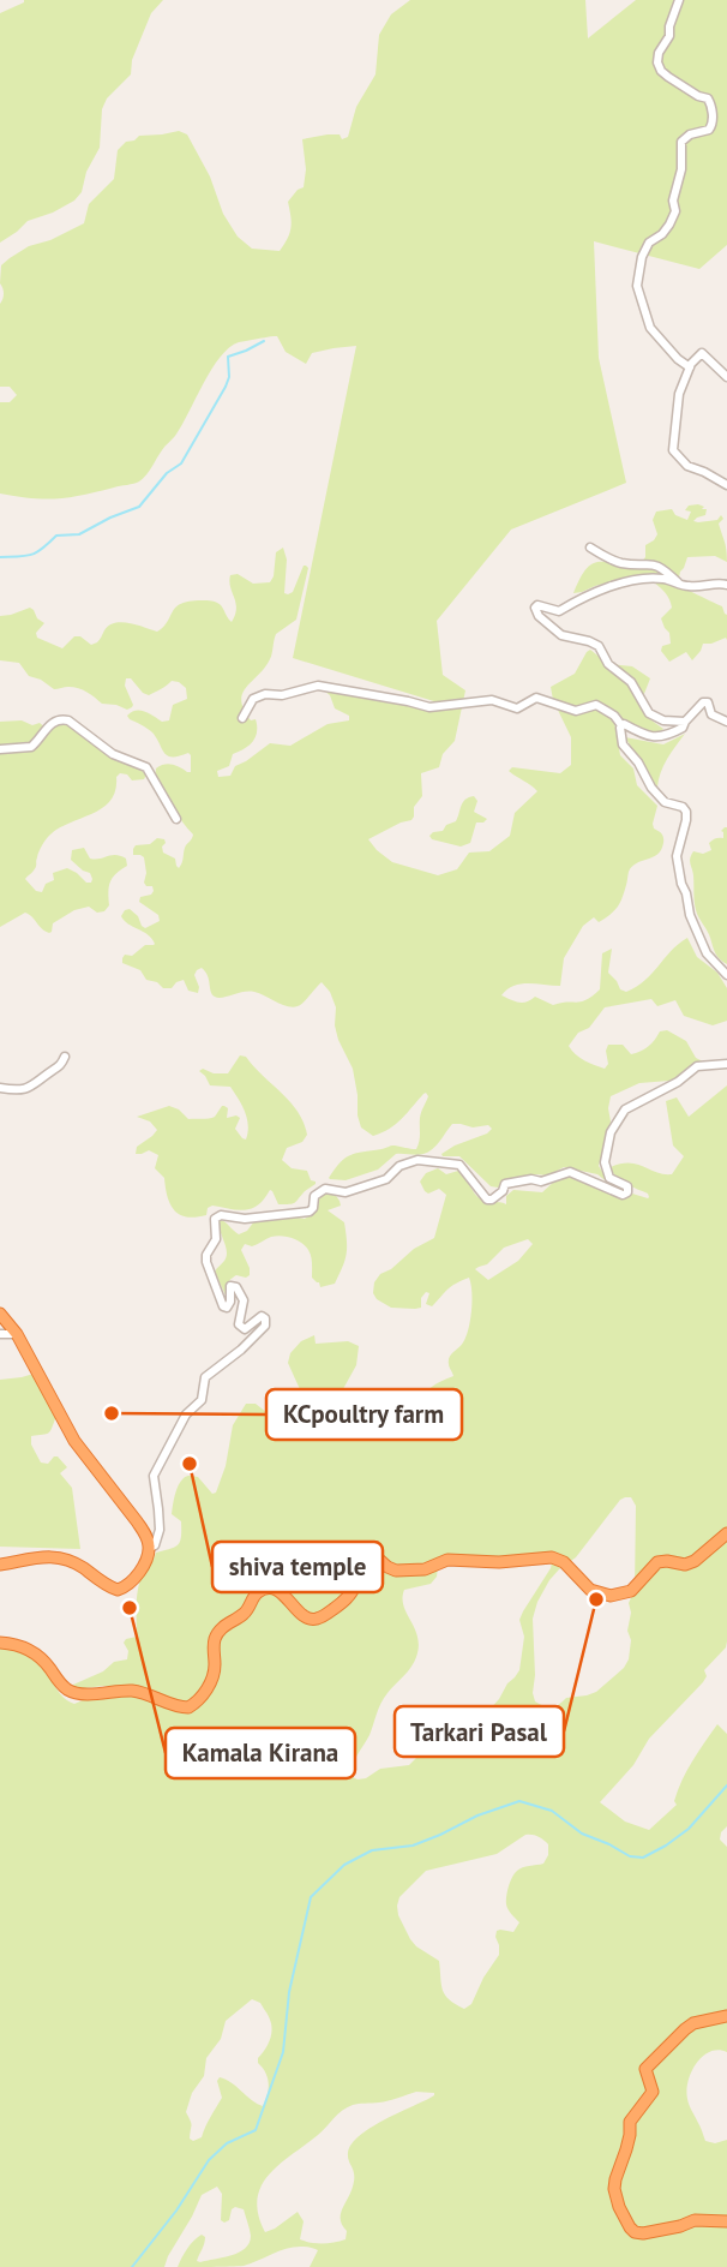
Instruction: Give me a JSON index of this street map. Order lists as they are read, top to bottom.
{
  "places": [
    "KCpoultry farm",
    "shiva temple",
    "Tarkari Pasal",
    "Kamala Kirana"
  ]
}
